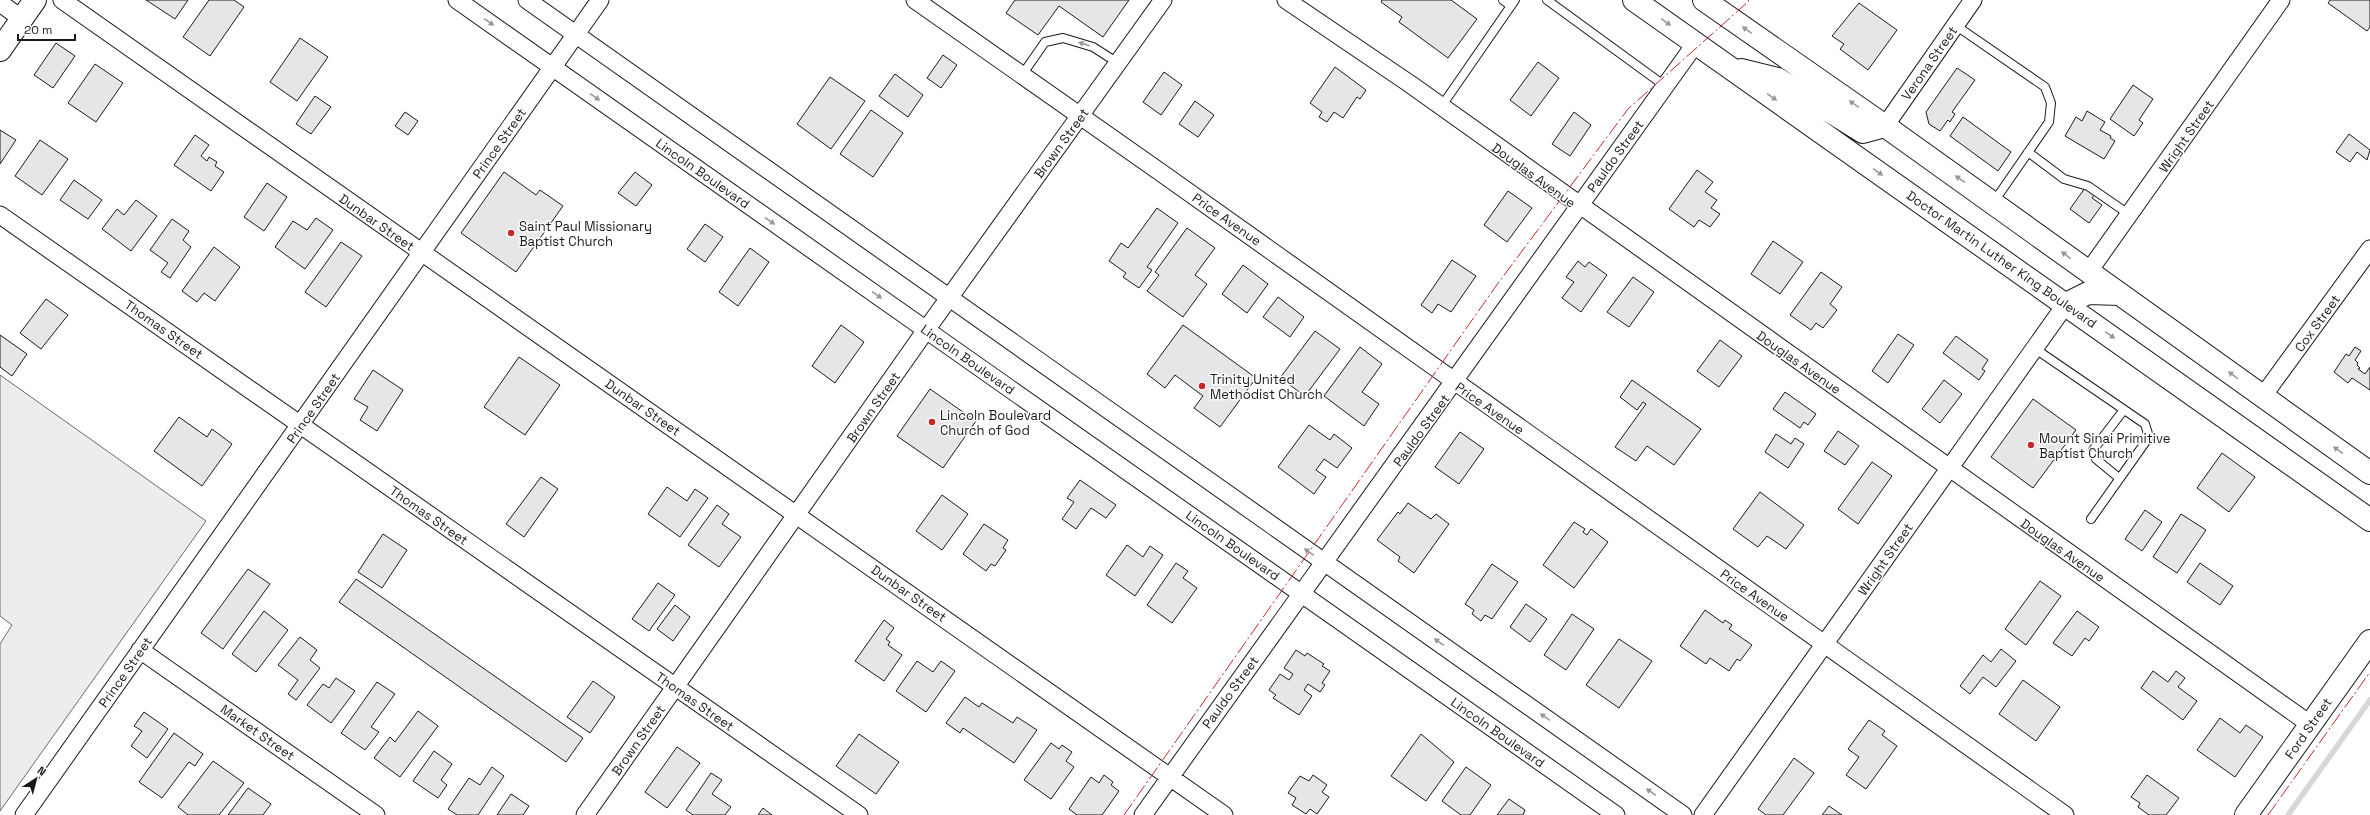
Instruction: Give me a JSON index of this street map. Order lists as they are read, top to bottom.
{
  "streets": {
    "main road": ["Doctor Martin Luther King Boulevard", "Ford Street"],
    "street": [
      "Verona Street",
      "Wright Street",
      "Prince Street",
      "Brown Street",
      "Pauldo Street",
      "Lincoln Boulevard",
      "Douglas Avenue",
      "Price Avenue",
      "Dunbar Street",
      "Cox Street",
      "Thomas Street",
      "Market Street"
    ]
  },
  "crossings": [
    ["Wright Street", "Douglas Avenue"],
    ["Wright Street", "Price Avenue"],
    ["Wright Street", "Doctor Martin Luther King Boulevard"],
    ["Prince Street", "Lincoln Boulevard"],
    ["Prince Street", "Dunbar Street"],
    ["Prince Street", "Thomas Street"],
    ["Prince Street", "Market Street"],
    ["Brown Street", "Lincoln Boulevard"],
    ["Brown Street", "Price Avenue"],
    ["Brown Street", "Dunbar Street"],
    ["Brown Street", "Thomas Street"],
    ["Pauldo Street", "Lincoln Boulevard"],
    ["Pauldo Street", "Douglas Avenue"],
    ["Pauldo Street", "Price Avenue"],
    ["Pauldo Street", "Dunbar Street"],
    ["Pauldo Street", "Doctor Martin Luther King Boulevard"],
    ["Douglas Avenue", "Ford Street"]
  ],
  "places": [
    "Saint Paul Missionary Baptist Church",
    "Trinity United Methodist Church",
    "Lincoln Boulevard Church of God",
    "Mount Sinai Primitive Baptist Church"
  ],
  "scale_bar": "20 m",
  "north": "top right"
}
